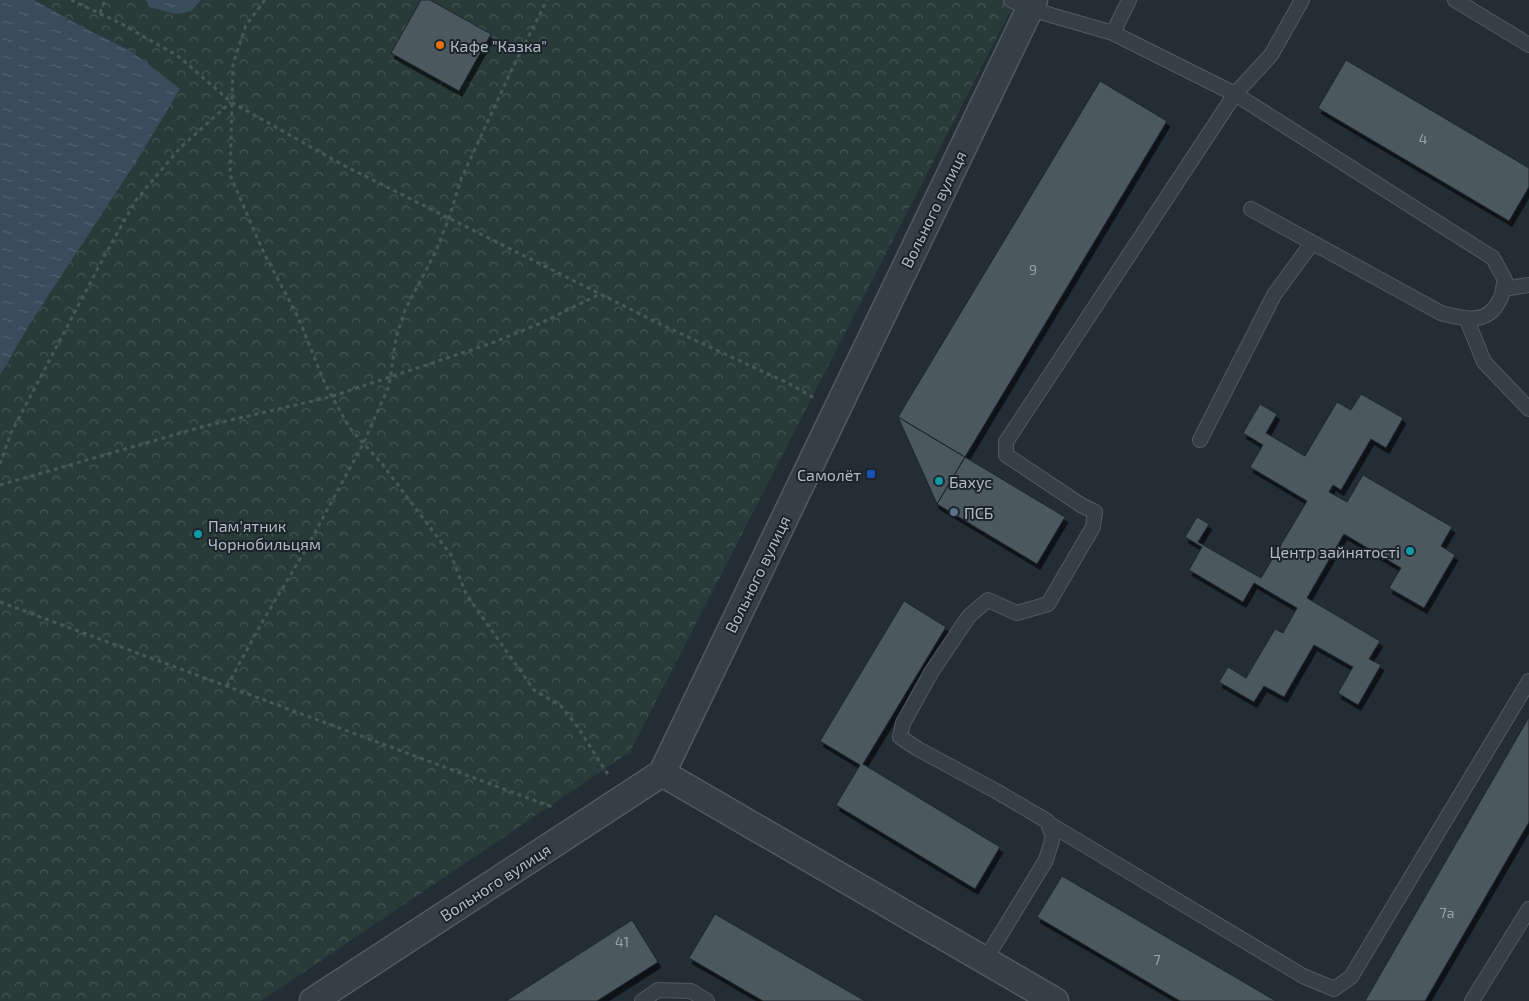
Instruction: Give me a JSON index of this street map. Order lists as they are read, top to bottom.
{
  "streets": {
    "street": ["Вольного вулиця"]
  },
  "places": {
    "other": [
      "Кафе \"Казка\"",
      "Бахус",
      "ПСБ",
      "Пам'ятник Чорнобильцям",
      "Центр зайнятості"
    ],
    "transit": ["Самолёт"]
  },
  "house_numbers": [
    "4",
    "9",
    "7а",
    "41",
    "7"
  ]
}
